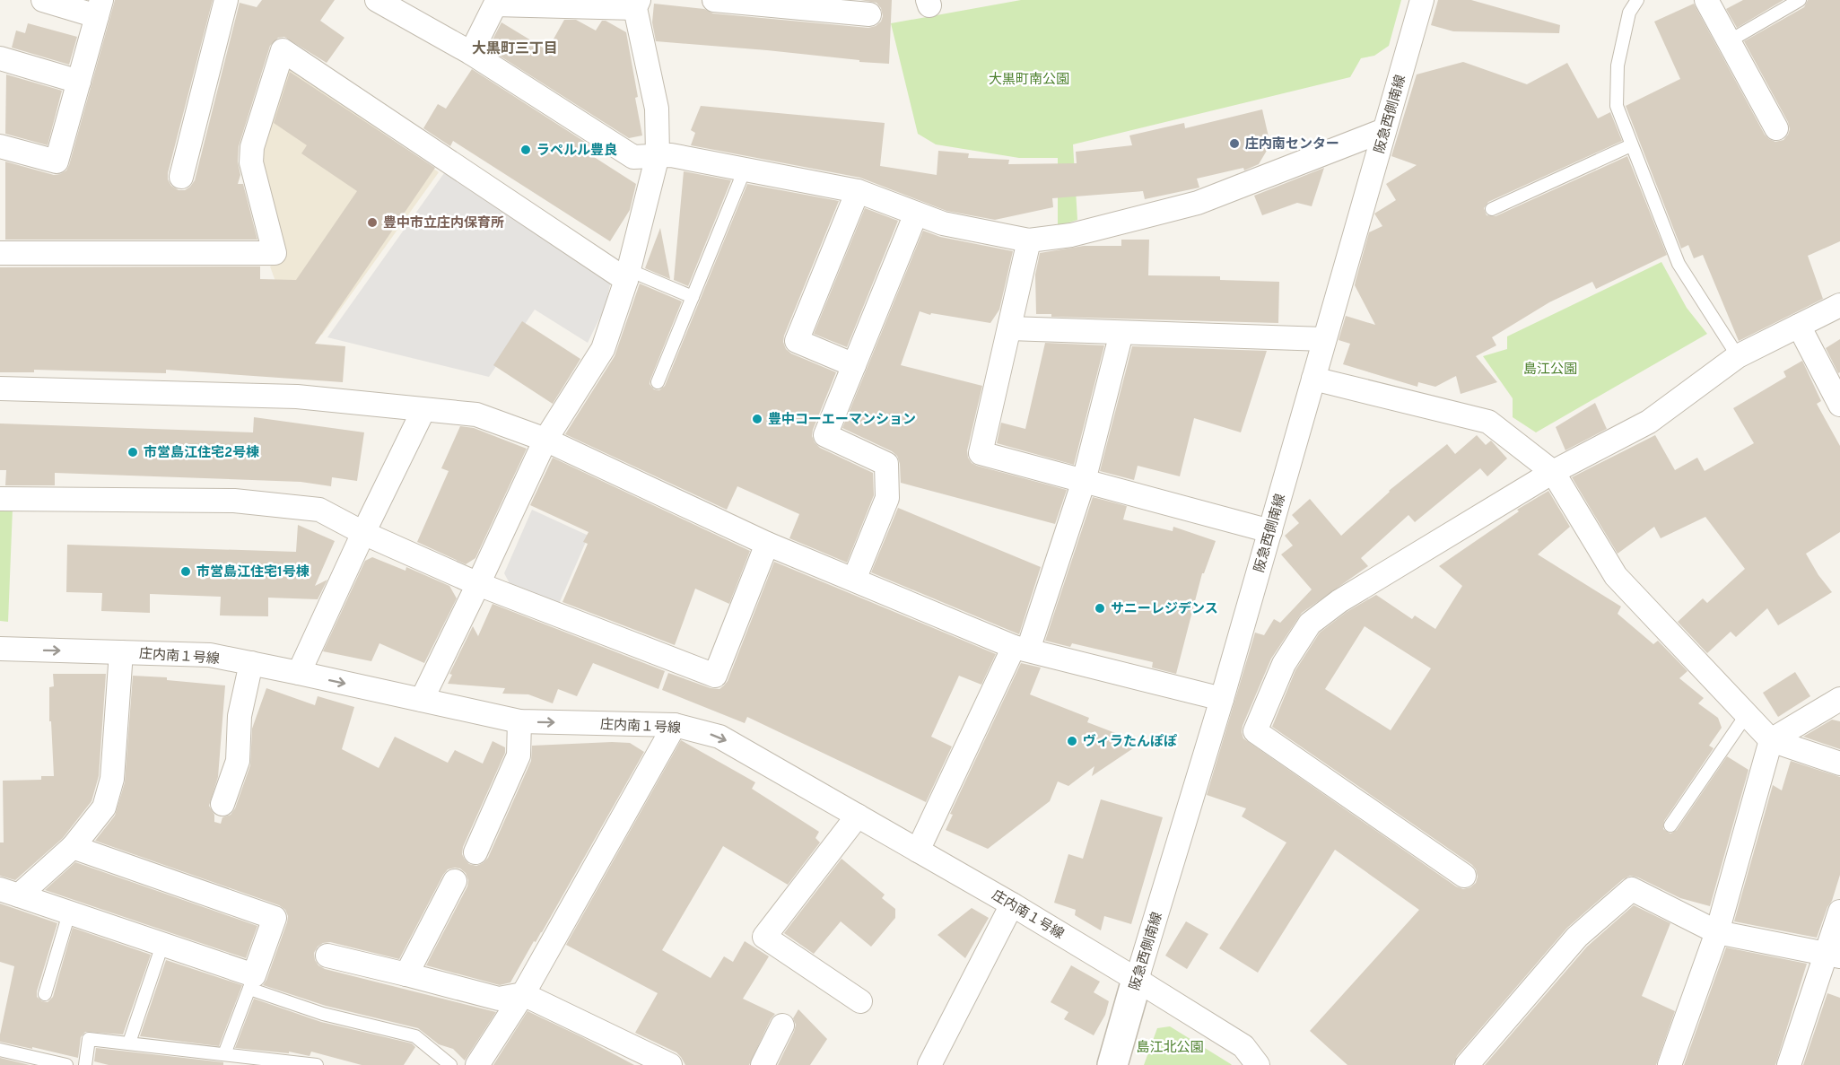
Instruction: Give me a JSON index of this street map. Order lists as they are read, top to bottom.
{
  "streets": {
    "street": ["阪急西側南線", "庄内南１号線"]
  },
  "crossings": [
    ["阪急西側南線", "庄内南１号線"]
  ],
  "districts": ["大黒町三丁目"],
  "parks": ["大黒町南公園", "島江公園", "島江北公園"],
  "places": [
    "庄内南センター",
    "ラペルル豊良",
    "豊中市立庄内保育所",
    "豊中コーエーマンション",
    "市営島江住宅2号棟",
    "市営島江住宅1号棟",
    "サニーレジデンス",
    "ヴィラたんぽぽ"
  ]
}
